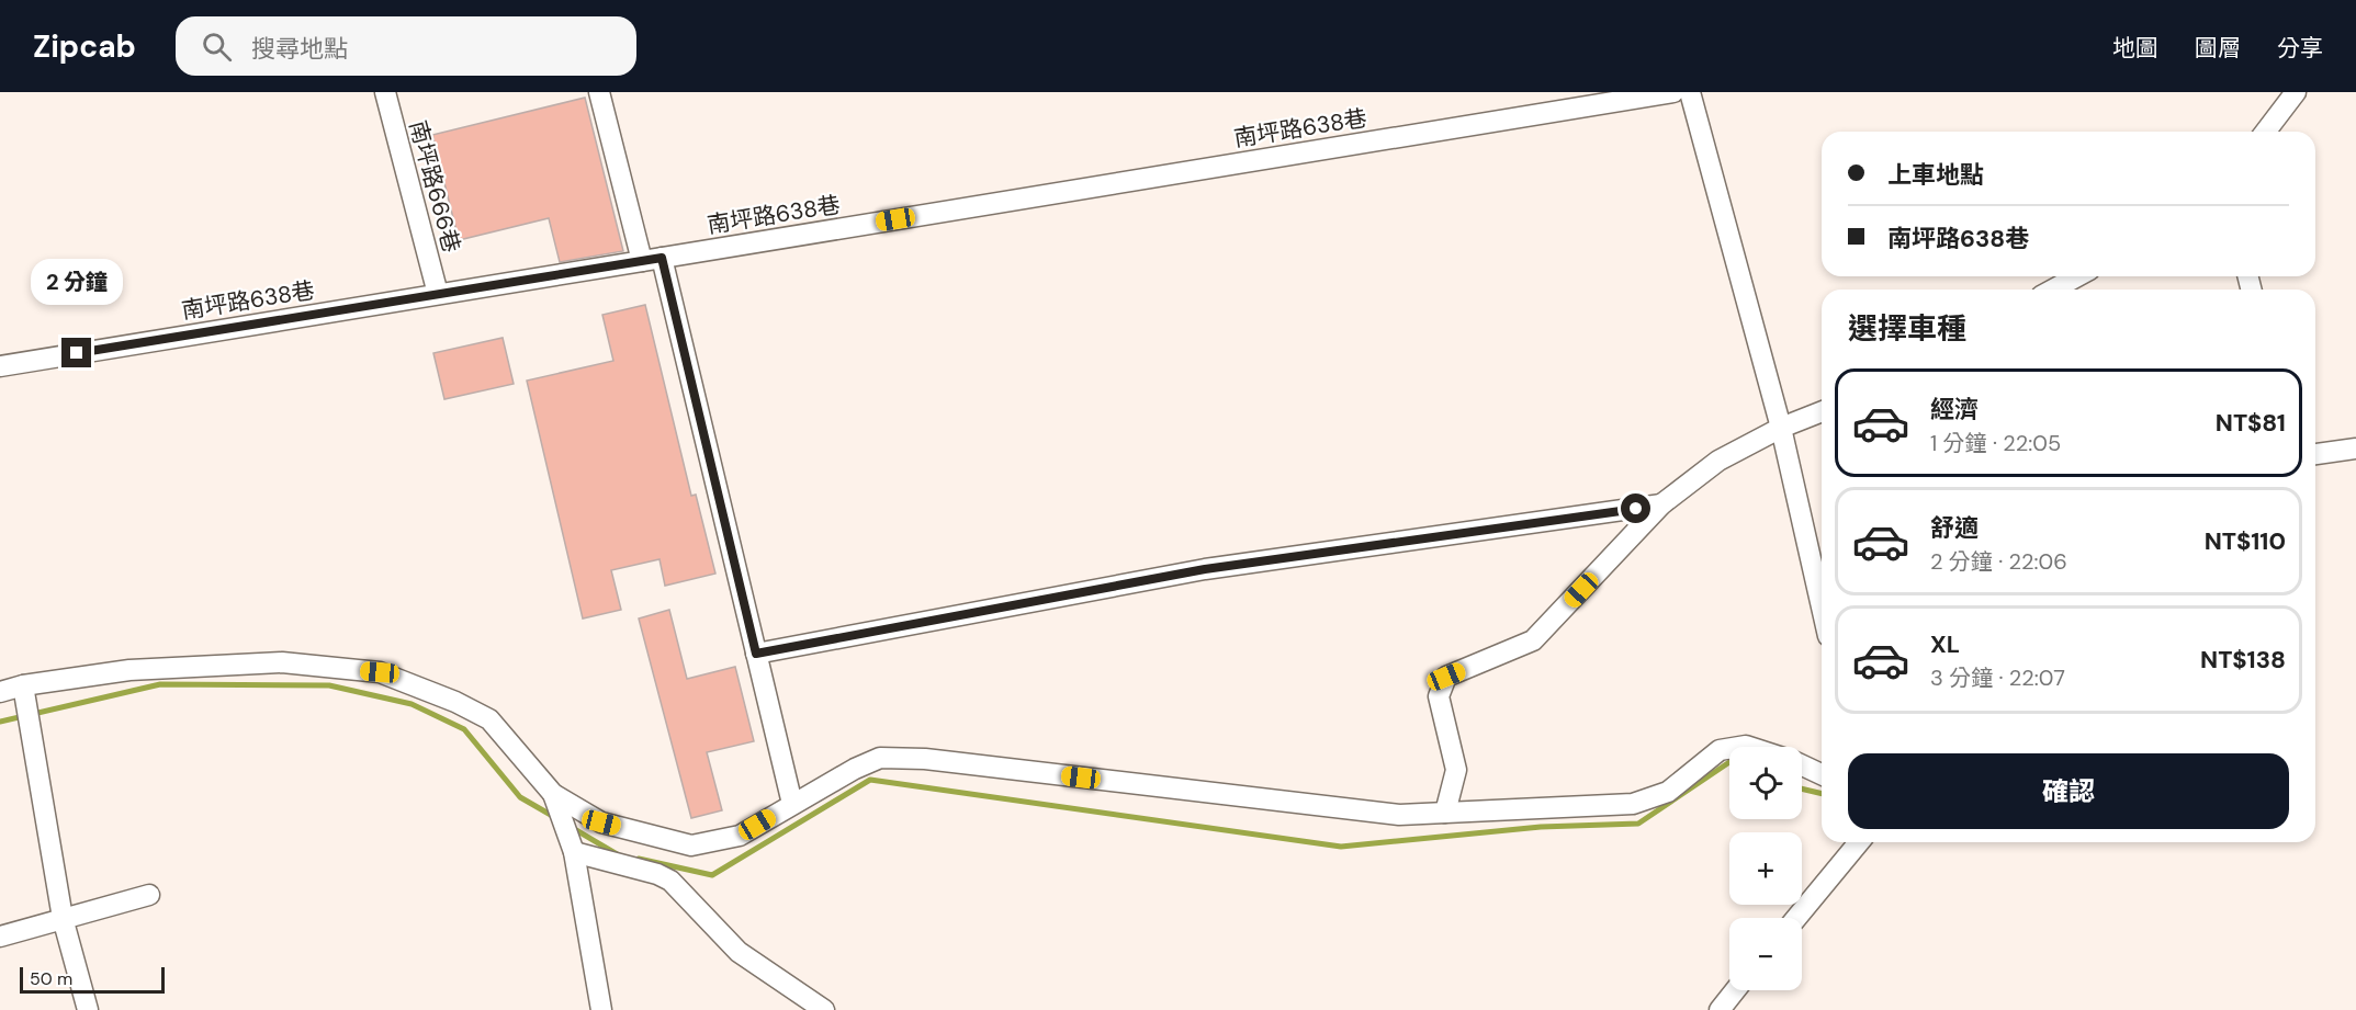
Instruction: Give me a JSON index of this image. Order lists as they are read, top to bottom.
{
  "streets": {
    "street": ["南坪路638巷", "南坪路666巷"]
  },
  "crossings": [
    ["南坪路638巷", "南坪路666巷"]
  ],
  "scale_bar": "50 m",
  "page": {
    "header": "Zipcab",
    "search": "搜尋地點",
    "nav": ["地圖", "圖層", "分享"],
    "banner": ["上車地點", "南坪路638巷"],
    "bubble": "2 分鐘",
    "heading": "選擇車種",
    "list": [
      {
        "name": "經濟",
        "note": "1 分鐘 · 22:05",
        "value": "NT$81"
      },
      {
        "name": "舒適",
        "note": "2 分鐘 · 22:06",
        "value": "NT$110"
      },
      {
        "name": "XL",
        "note": "3 分鐘 · 22:07",
        "value": "NT$138"
      }
    ],
    "buttons": "確認",
    "map_buttons": ["+", "−"],
    "scale": "50 m"
  }
}
